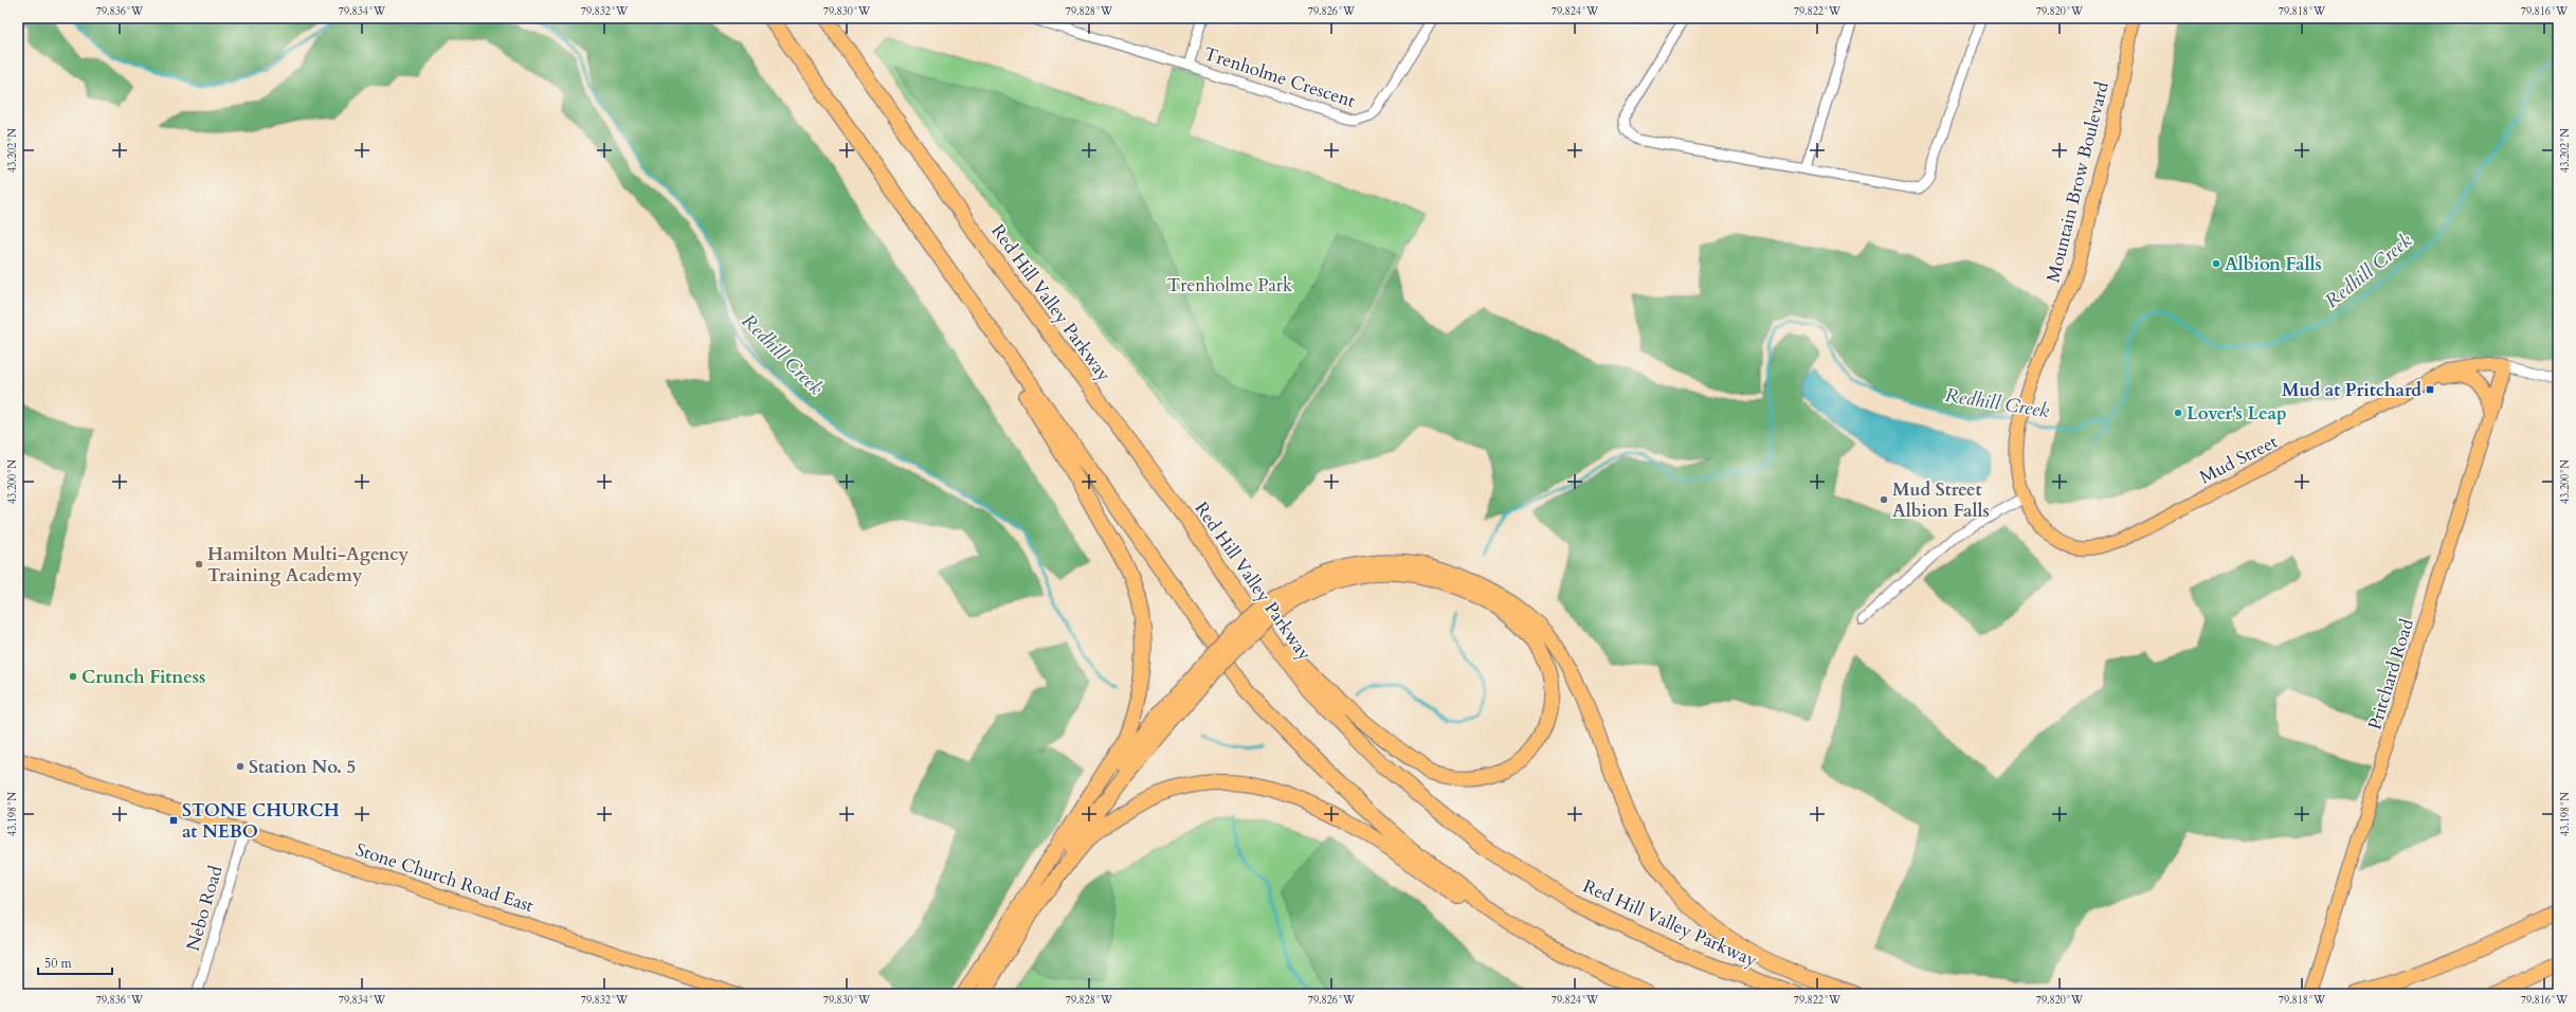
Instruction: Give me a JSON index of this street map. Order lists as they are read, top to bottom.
{
  "streets": {
    "highway": ["Red Hill Valley Parkway"],
    "main road": [
      "Mountain Brow Boulevard",
      "Mud Street",
      "Pritchard Road",
      "Stone Church Road East"
    ],
    "street": ["Trenholme Crescent", "Nebo Road"]
  },
  "crossings": [
    ["Mountain Brow Boulevard", "Mud Street"],
    ["Mud Street", "Pritchard Road"],
    ["Stone Church Road East", "Nebo Road"]
  ],
  "water": ["Redhill Creek"],
  "parks": ["Trenholme Park"],
  "places": {
    "other": [
      "Albion Falls",
      "Lover's Leap",
      "Mud Street Albion Falls",
      "Hamilton Multi-Agency Training Academy",
      "Crunch Fitness",
      "Station No. 5"
    ],
    "transit": ["Mud at Pritchard", "STONE CHURCH at NEBO"]
  },
  "scale_bar": "50 m",
  "coordinates": [
    "79.836°W",
    "79.834°W",
    "79.832°W",
    "79.830°W",
    "79.828°W",
    "79.826°W",
    "79.824°W",
    "79.822°W",
    "79.820°W",
    "79.818°W",
    "79.816°W",
    "43.202°N",
    "43.200°N",
    "43.198°N"
  ]
}
